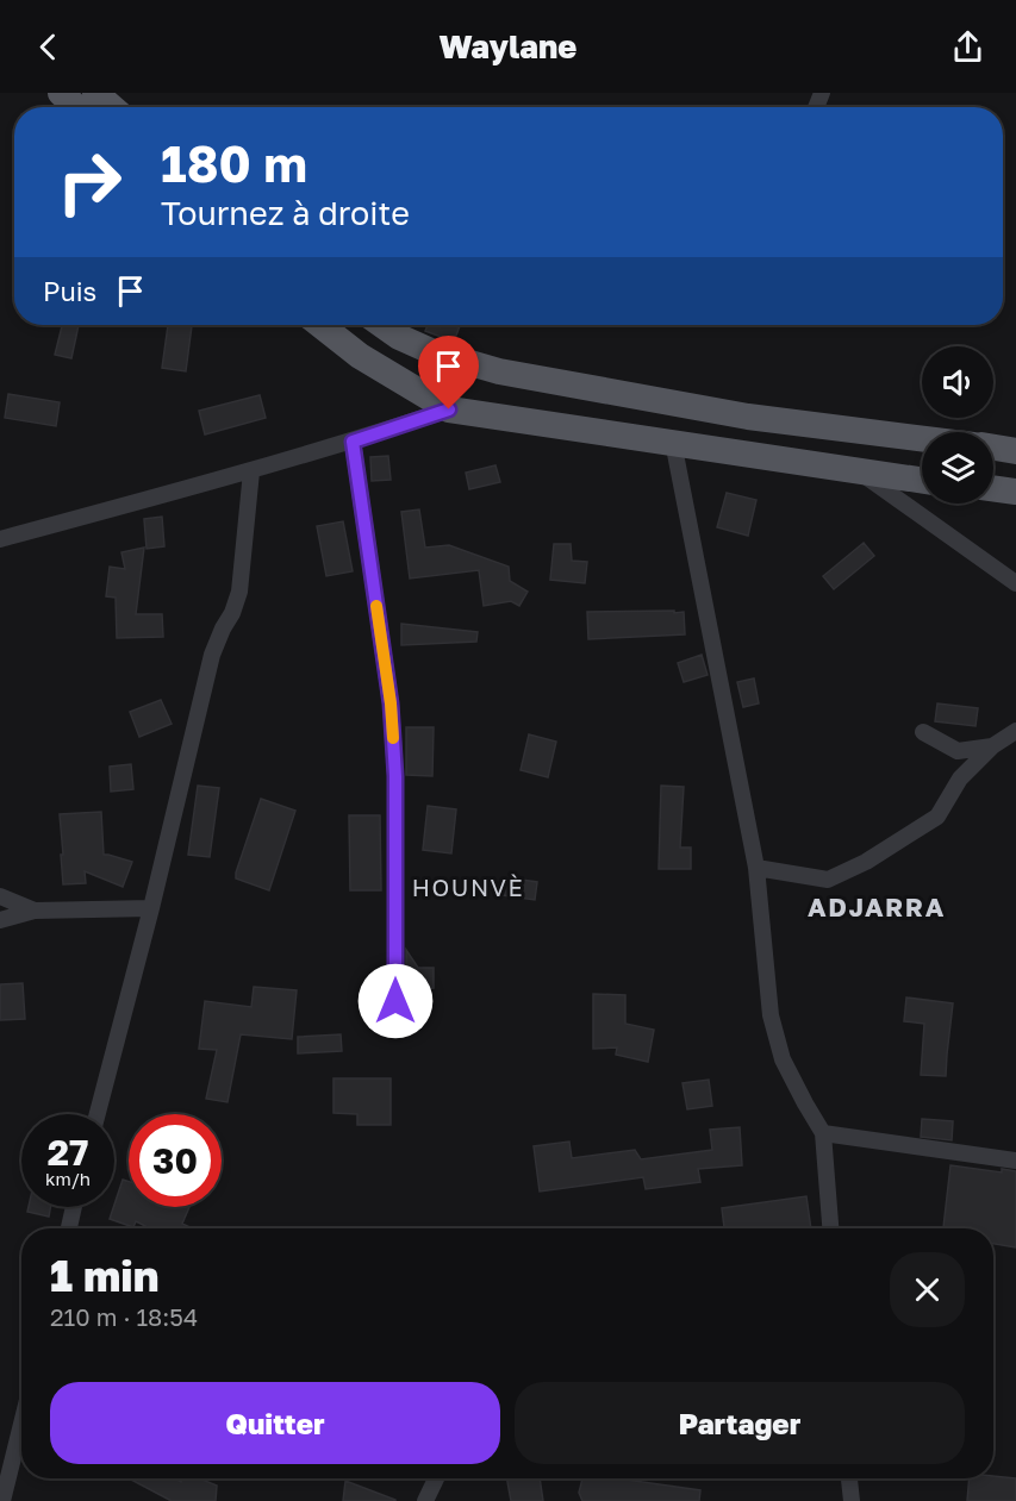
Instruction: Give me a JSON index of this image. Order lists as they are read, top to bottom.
{
  "districts": ["HOUNVÈ", "ADJARRA"],
  "page": {
    "header": "Waylane",
    "turn": ["180 m", "Tournez à droite"],
    "then": "Puis",
    "speed": "27 km/h",
    "limit": "30",
    "heading": ["1 min", "210 m · 18:54"],
    "buttons": ["Quitter", "Partager"]
  }
}
